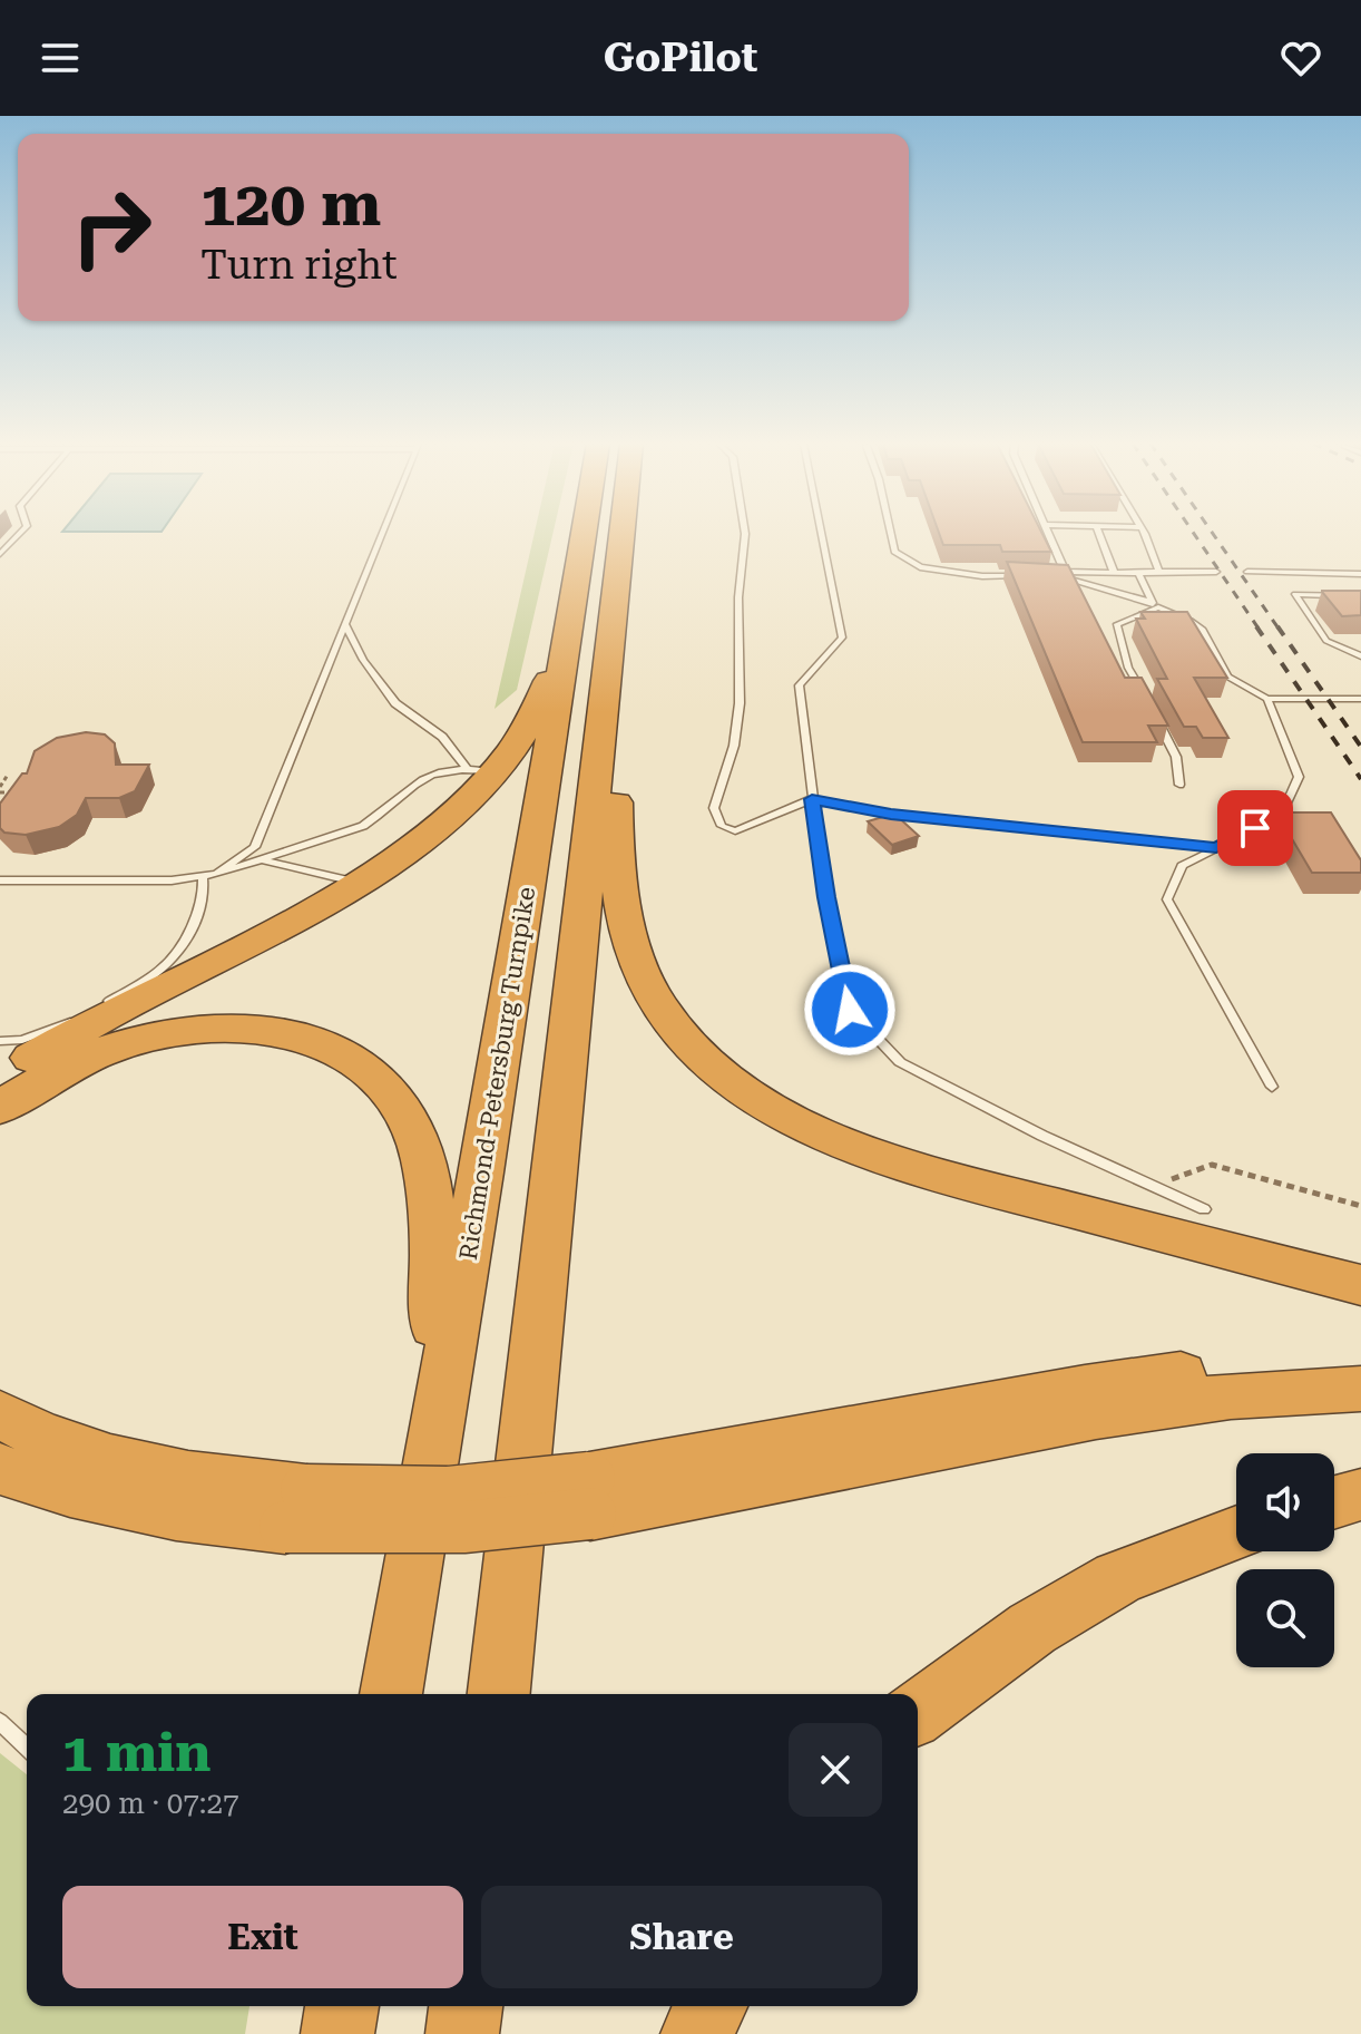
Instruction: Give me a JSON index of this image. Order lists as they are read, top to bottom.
{
  "streets": {
    "highway": ["Richmond-Petersburg Turnpike"]
  },
  "page": {
    "header": "GoPilot",
    "turn": ["120 m", "Turn right"],
    "heading": ["1 min", "290 m · 07:27"],
    "buttons": ["Exit", "Share"]
  }
}
